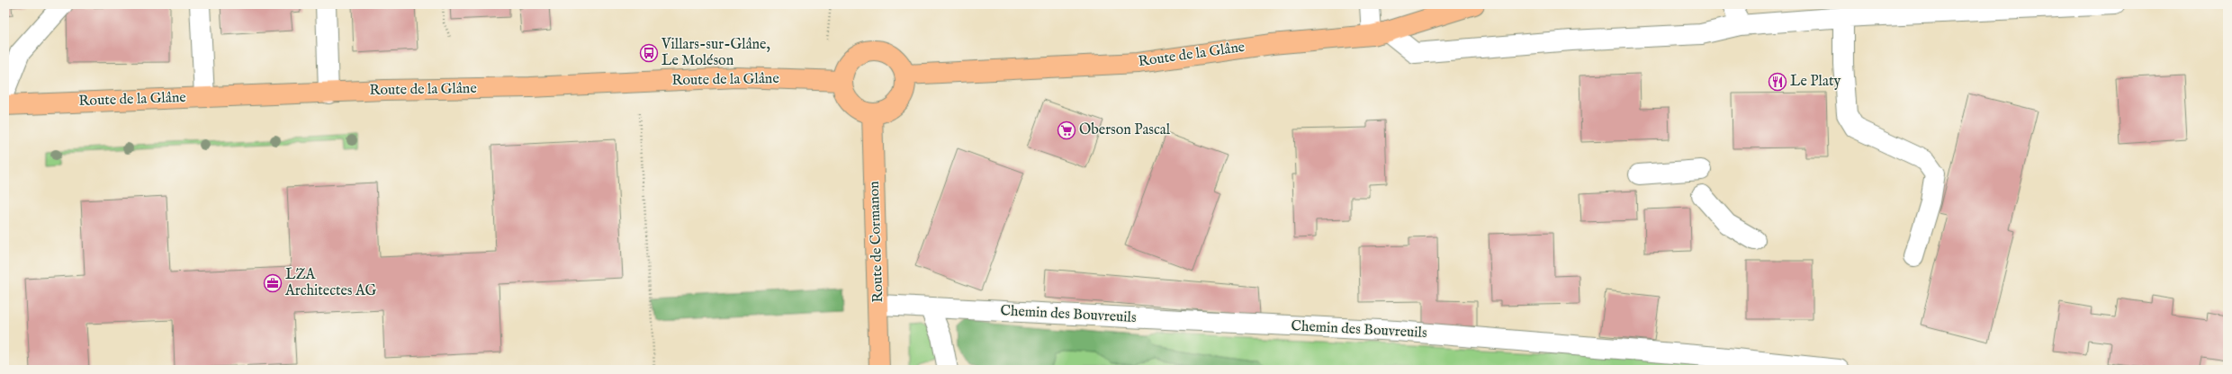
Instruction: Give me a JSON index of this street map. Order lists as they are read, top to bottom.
{
  "streets": {
    "main road": ["Route de la Glâne", "Route de Cormanon"],
    "street": ["Chemin des Bouvreuils"]
  },
  "crossings": [
    ["Route de la Glâne", "Route de Cormanon"],
    ["Route de Cormanon", "Chemin des Bouvreuils"]
  ],
  "places": {
    "bus stop": ["Villars-sur-Glâne, Le Moléson"],
    "restaurant": ["Le Platy"],
    "supermarket": ["Oberson Pascal"],
    "office": ["LZA Architectes AG"]
  }
}
